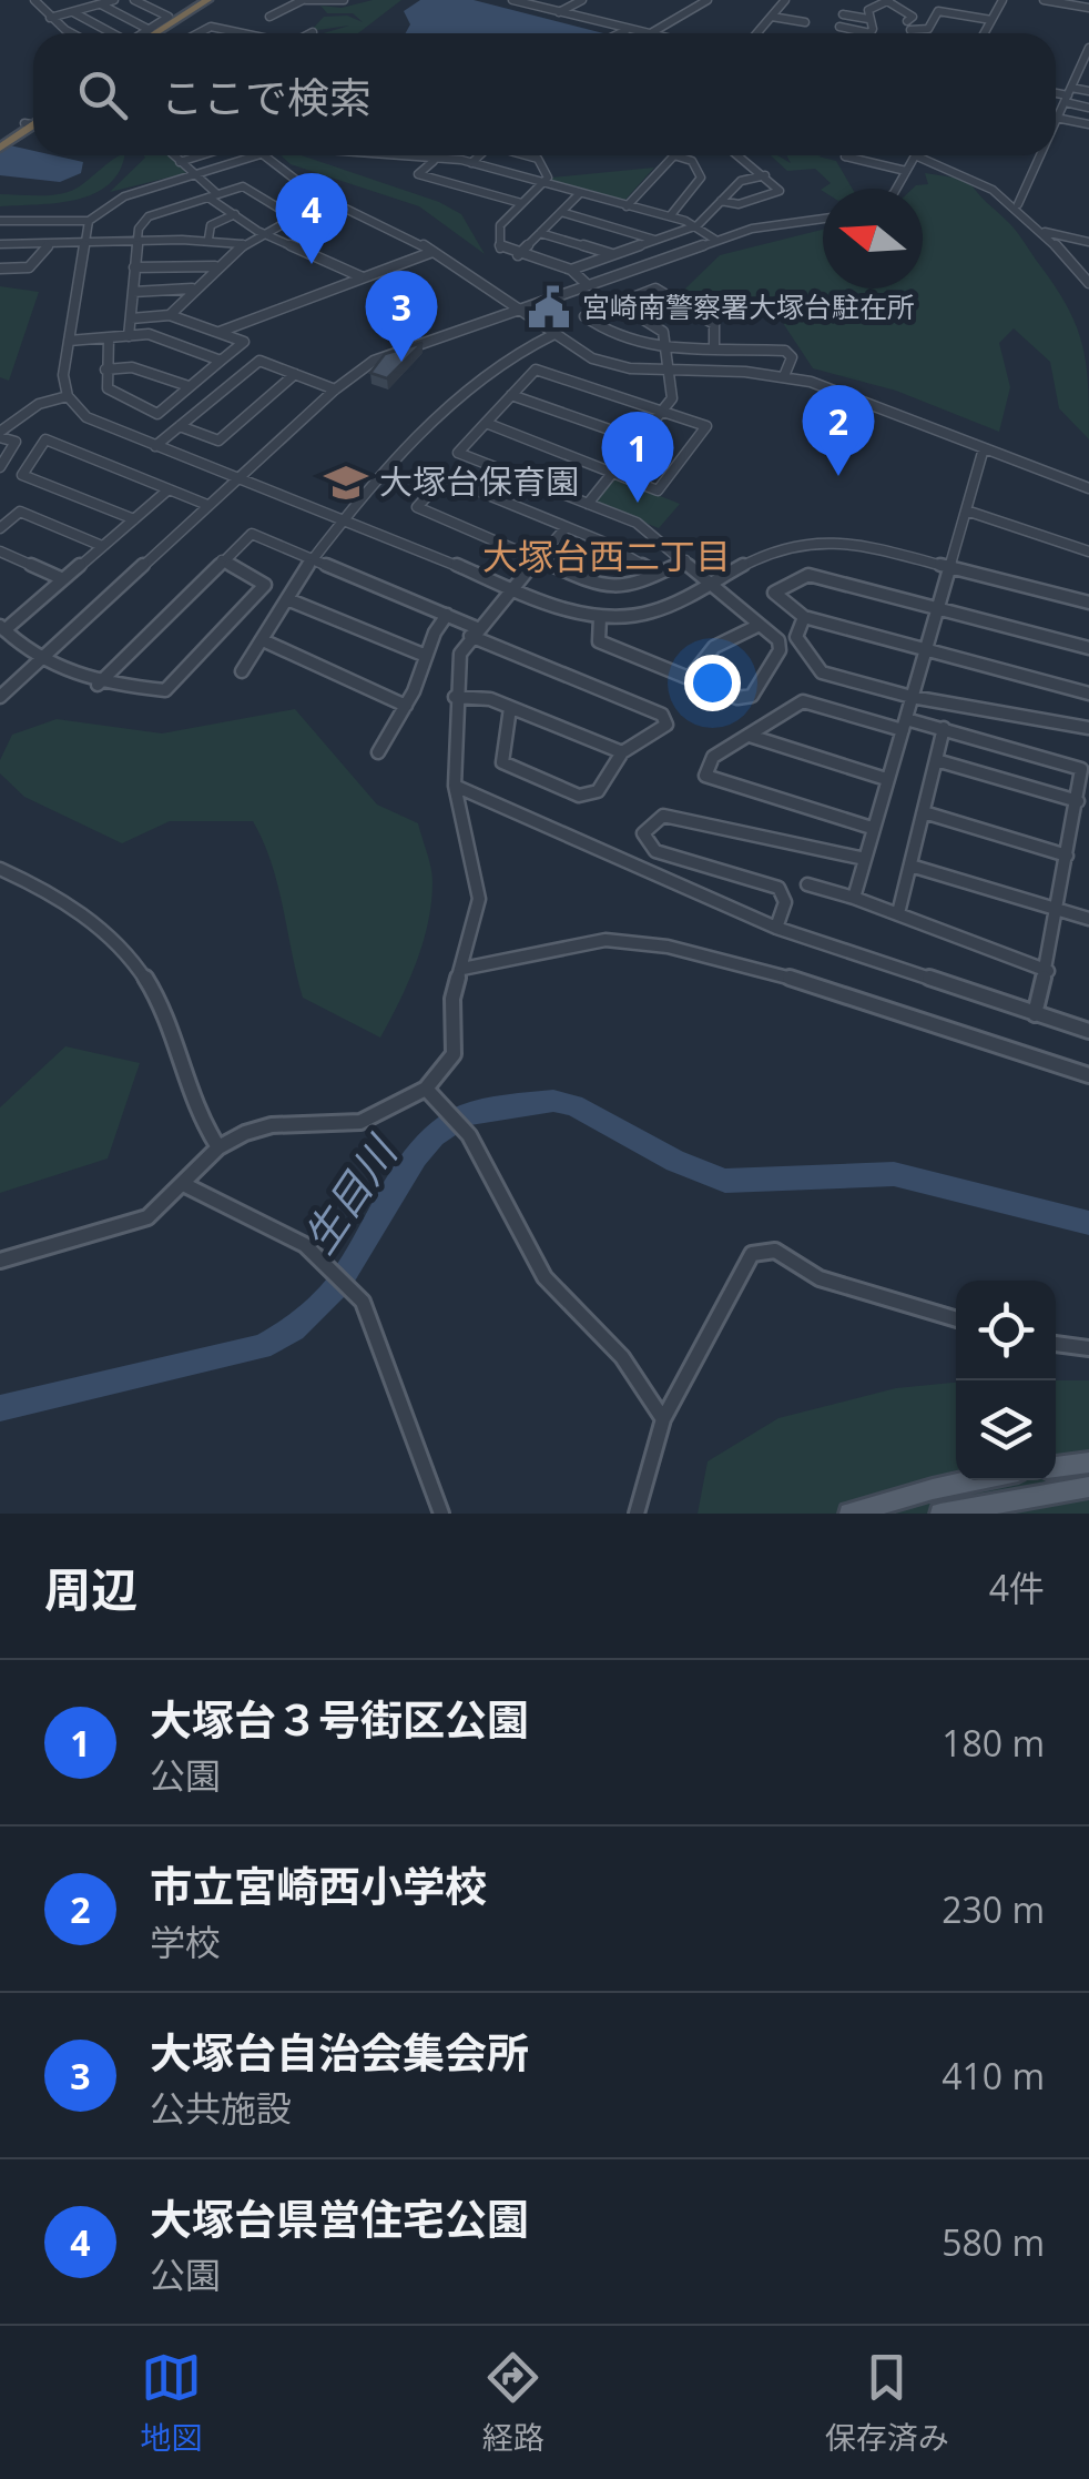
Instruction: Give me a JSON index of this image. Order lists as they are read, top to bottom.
{
  "districts": ["大塚台西二丁目"],
  "water": ["生目川"],
  "places": {
    "public building": ["宮崎南警察署大塚台駐在所"],
    "school or university": ["大塚台保育園"]
  },
  "north": "left",
  "page": {
    "search": "ここで検索",
    "pins": [
      "4",
      "3",
      "2",
      "1"
    ],
    "heading": ["周辺", "4件"],
    "list": [
      {
        "mark": "1",
        "name": "大塚台３号街区公園",
        "note": "公園",
        "value": "180 m"
      },
      {
        "mark": "2",
        "name": "市立宮崎西小学校",
        "note": "学校",
        "value": "230 m"
      },
      {
        "mark": "3",
        "name": "大塚台自治会集会所",
        "note": "公共施設",
        "value": "410 m"
      },
      {
        "mark": "4",
        "name": "大塚台県営住宅公園",
        "note": "公園",
        "value": "580 m"
      }
    ],
    "nav": ["地図", "経路", "保存済み"]
  }
}
